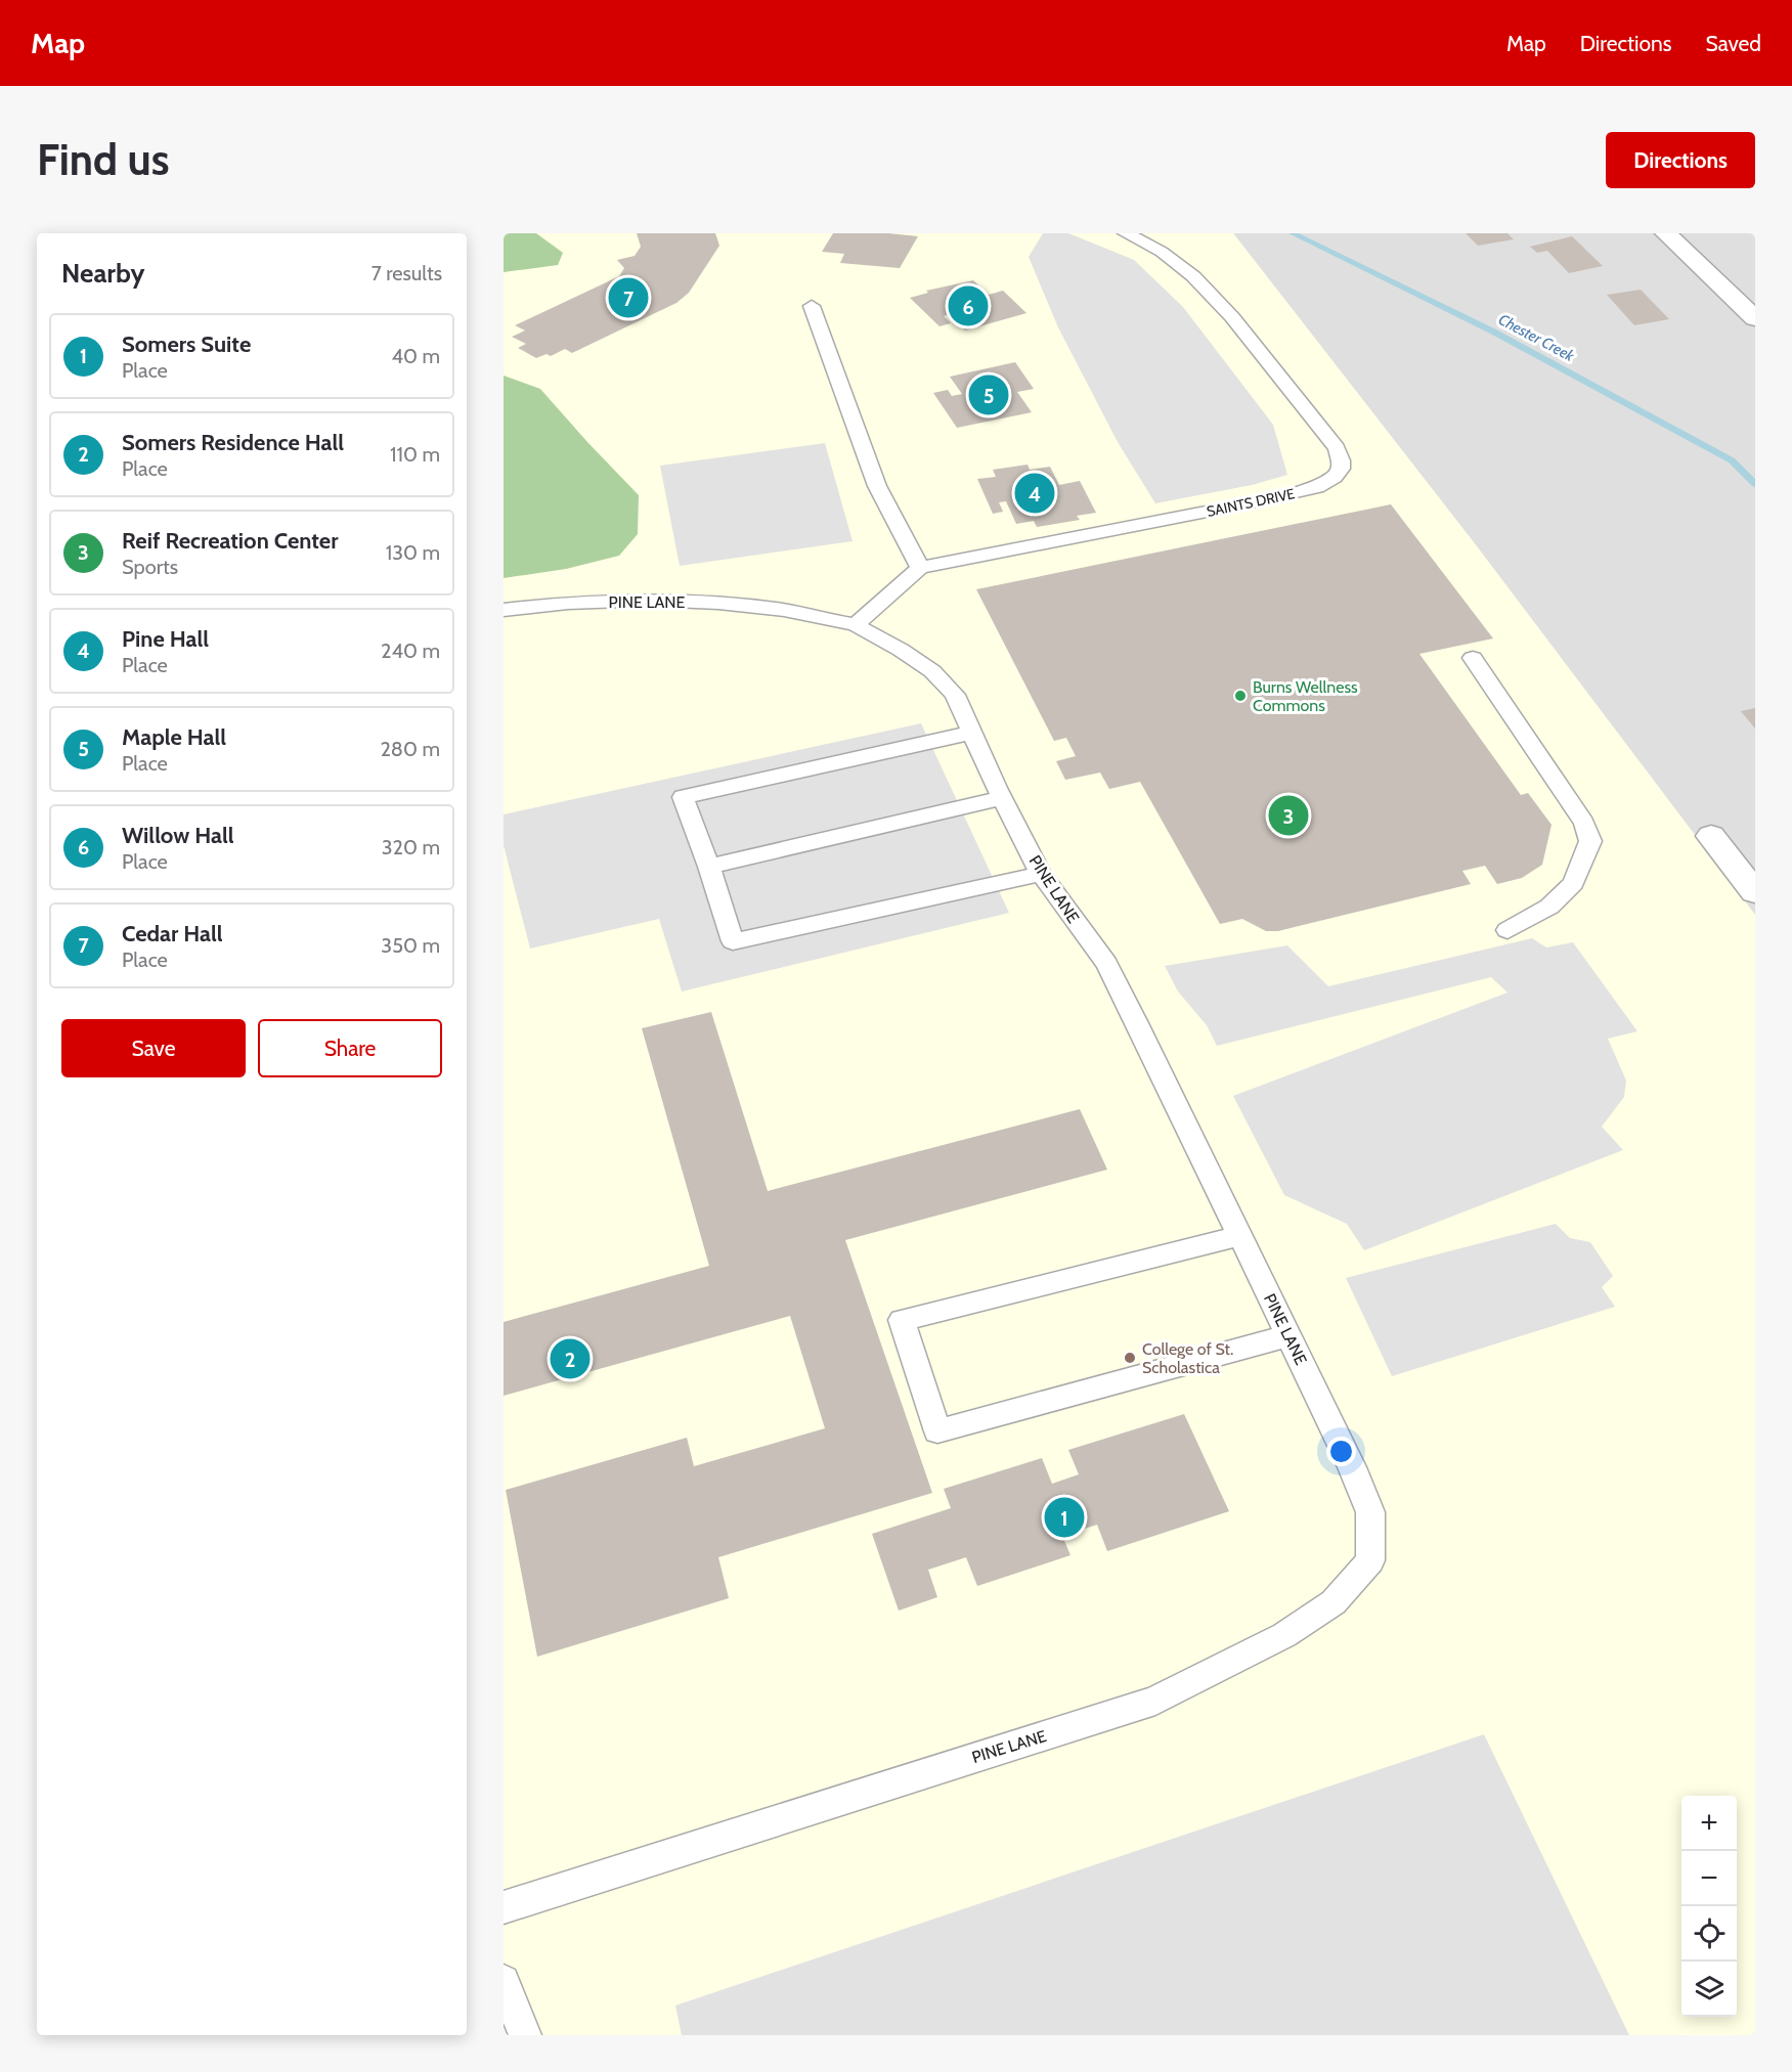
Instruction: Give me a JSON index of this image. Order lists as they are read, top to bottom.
{
  "streets": {
    "lane": ["SAINTS DRIVE", "PINE LANE"]
  },
  "water": ["Chester Creek"],
  "places": ["Burns Wellness Commons", "College of St. Scholastica"],
  "page": {
    "header": "Map",
    "nav": ["Map", "Directions", "Saved"],
    "buttons": [
      "Directions",
      ["Save", "Share"]
    ],
    "title": "Find us",
    "heading": ["Nearby", "7 results"],
    "pins": [
      "7",
      "6",
      "5",
      "4",
      "3",
      "2",
      "1"
    ],
    "list": [
      {
        "mark": "1",
        "name": "Somers Suite",
        "note": "Place",
        "value": "40 m"
      },
      {
        "mark": "2",
        "name": "Somers Residence Hall",
        "note": "Place",
        "value": "110 m"
      },
      {
        "mark": "3",
        "name": "Reif Recreation Center",
        "note": "Sports",
        "value": "130 m"
      },
      {
        "mark": "4",
        "name": "Pine Hall",
        "note": "Place",
        "value": "240 m"
      },
      {
        "mark": "5",
        "name": "Maple Hall",
        "note": "Place",
        "value": "280 m"
      },
      {
        "mark": "6",
        "name": "Willow Hall",
        "note": "Place",
        "value": "320 m"
      },
      {
        "mark": "7",
        "name": "Cedar Hall",
        "note": "Place",
        "value": "350 m"
      }
    ],
    "map_buttons": ["+", "−"]
  }
}
